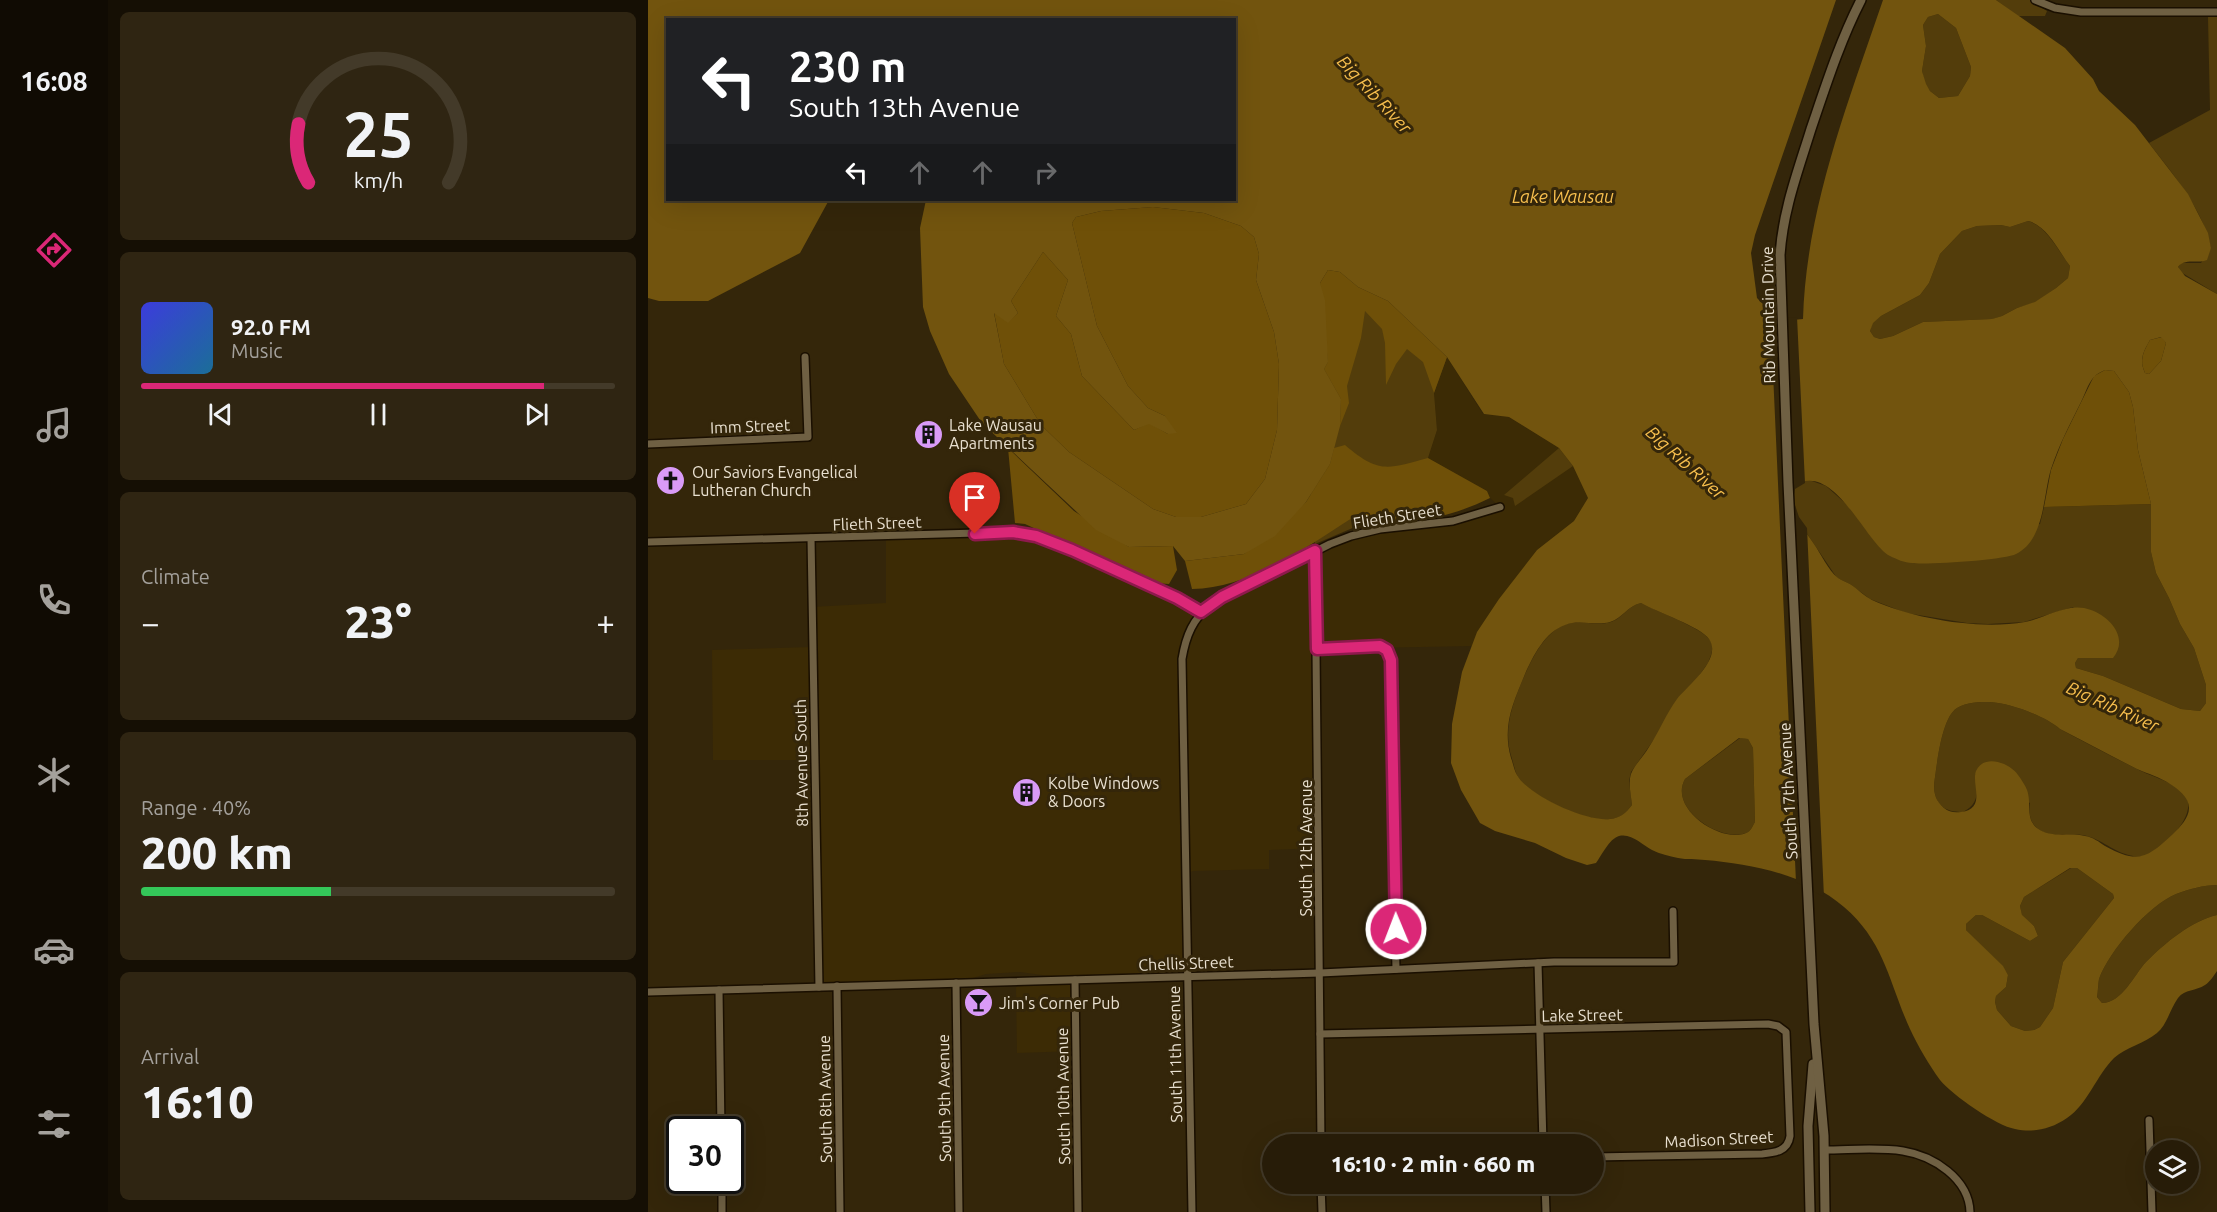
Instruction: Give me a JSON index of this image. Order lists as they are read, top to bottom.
{
  "streets": {
    "main road": ["Rib Mountain Drive", "South 17th Avenue"],
    "street": [
      "Imm Street",
      "Flieth Street",
      "8th Avenue South",
      "South 12th Avenue",
      "Chellis Street",
      "Lake Street",
      "South 11th Avenue",
      "South 10th Avenue",
      "South 9th Avenue",
      "South 8th Avenue",
      "Madison Street"
    ]
  },
  "crossings": [
    ["Rib Mountain Drive", "South 17th Avenue"],
    ["Flieth Street", "8th Avenue South"],
    ["Flieth Street", "South 12th Avenue"],
    ["Flieth Street", "South 11th Avenue"],
    ["8th Avenue South", "Chellis Street"],
    ["South 12th Avenue", "Chellis Street"],
    ["South 12th Avenue", "Lake Street"],
    ["Chellis Street", "South 11th Avenue"],
    ["Chellis Street", "South 10th Avenue"],
    ["Chellis Street", "South 9th Avenue"],
    ["Chellis Street", "South 8th Avenue"],
    ["Lake Street", "Madison Street"]
  ],
  "water": ["Big Rib River", "Lake Wausau"],
  "places": {
    "building": ["Lake Wausau Apartments", "Kolbe Windows & Doors"],
    "church": ["Our Saviors Evangelical Lutheran Church"],
    "bar": ["Jim's Corner Pub"]
  },
  "page": {
    "tabs": "16:08",
    "turn": ["230 m", "South 13th Avenue"],
    "song": ["92.0 FM", "Music"],
    "tile": [
      "Climate",
      ["Range · 40%", "200 km"],
      ["Arrival", "16:10"]
    ],
    "heat": ["−", "23°", "+"],
    "limit": "30",
    "trip": "16:10 · 2 min · 660 m",
    "gauge": ["25", "km/h"]
  }
}
